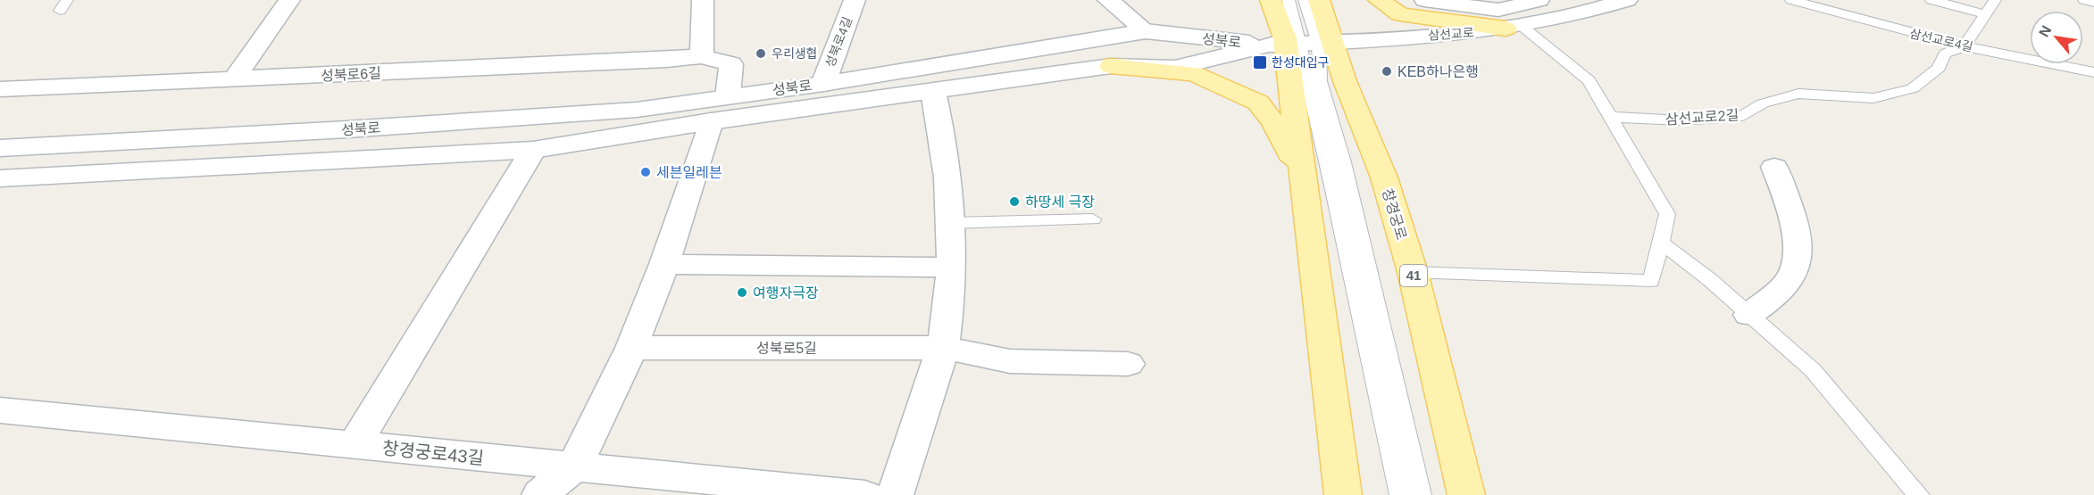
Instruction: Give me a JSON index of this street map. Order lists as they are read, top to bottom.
{
  "streets": {
    "main road": ["창경궁로", "41"],
    "street": [
      "삼선교로",
      "성북로",
      "성북로4길",
      "성북로6길",
      "성북로5길",
      "창경궁로43길"
    ],
    "lane": ["삼선교로4길", "삼선교로2길"]
  },
  "crossings": [
    ["삼선교로", "성북로"],
    ["삼선교로", "창경궁로"],
    ["삼선교로", "41"],
    ["성북로", "성북로4길"],
    ["성북로", "성북로6길"],
    ["성북로", "창경궁로"],
    ["성북로", "41"],
    ["삼선교로4길", "삼선교로2길"],
    ["창경궁로", "41"]
  ],
  "places": {
    "other": [
      "우리생협",
      "KEB하나은행",
      "세븐일레븐",
      "하땅세 극장",
      "여행자극장"
    ],
    "transit": ["한성대입구"]
  },
  "north": "top left"
}
